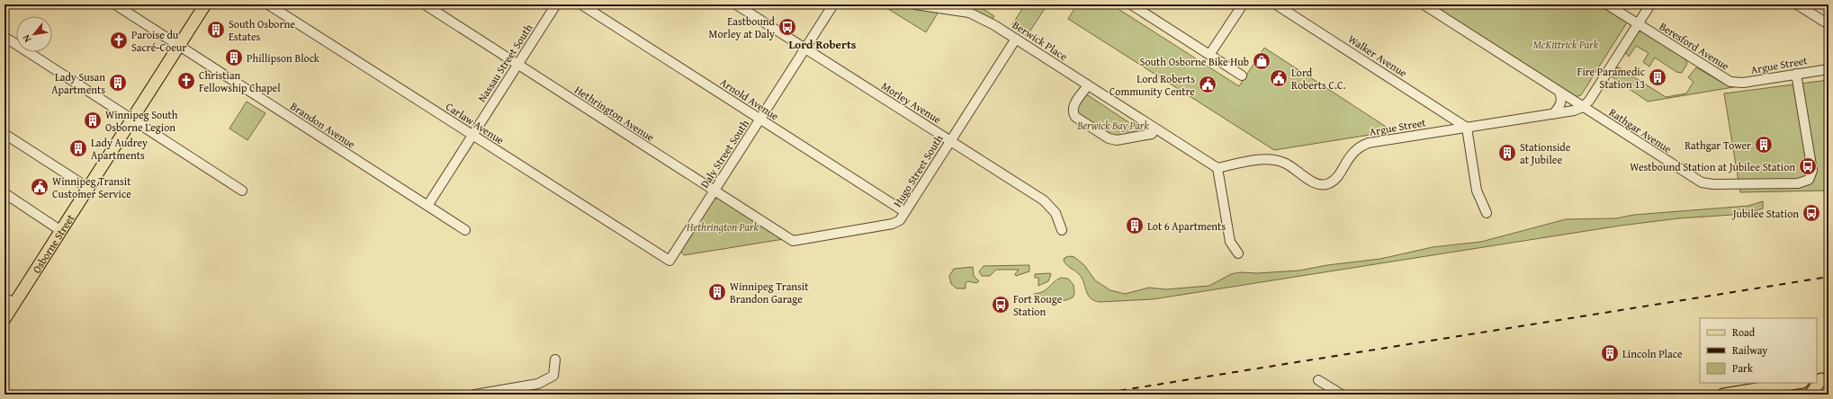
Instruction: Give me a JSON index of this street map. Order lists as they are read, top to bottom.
{
  "streets": {
    "main road": ["Osborne Street"],
    "street": [
      "Berwick Place",
      "Beresford Avenue",
      "Walker Avenue",
      "Nassau Street South",
      "Argue Street",
      "Arnold Avenue",
      "Morley Avenue",
      "Hethrington Avenue",
      "Carlaw Avenue",
      "Brandon Avenue",
      "Rathgar Avenue",
      "Daly Street South",
      "Hugo Street South"
    ]
  },
  "crossings": [
    ["Berwick Place", "Argue Street"],
    ["Berwick Place", "Hugo Street South"],
    ["Beresford Avenue", "Argue Street"],
    ["Walker Avenue", "Argue Street"],
    ["Nassau Street South", "Hethrington Avenue"],
    ["Nassau Street South", "Carlaw Avenue"],
    ["Nassau Street South", "Brandon Avenue"],
    ["Argue Street", "Rathgar Avenue"],
    ["Arnold Avenue", "Daly Street South"],
    ["Arnold Avenue", "Hugo Street South"],
    ["Morley Avenue", "Daly Street South"],
    ["Morley Avenue", "Hugo Street South"],
    ["Hethrington Avenue", "Daly Street South"],
    ["Hethrington Avenue", "Hugo Street South"],
    ["Carlaw Avenue", "Daly Street South"],
    ["Brandon Avenue", "Osborne Street"]
  ],
  "districts": ["Lord Roberts"],
  "parks": ["McKittrick Park", "Berwick Bay Park", "Hethrington Park"],
  "places": {
    "bus stop": [
      "Eastbound Morley at Daly",
      "Westbound Station at Jubilee Station",
      "Jubilee Station",
      "Fort Rouge Station"
    ],
    "building": [
      "South Osborne Estates",
      "Phillipson Block",
      "Fire Paramedic Station 13",
      "Lady Susan Apartments",
      "Winnipeg South Osborne Legion",
      "Rathgar Tower",
      "Lady Audrey Apartments",
      "Stationside at Jubilee",
      "Lot 6 Apartments",
      "Winnipeg Transit Brandon Garage",
      "Lincoln Place"
    ],
    "church": ["Paroise du Sacré-Coeur", "Christian Fellowship Chapel"],
    "shop": ["South Osborne Bike Hub"],
    "public building": ["Lord Roberts C.C.", "Lord Roberts Community Centre", "Winnipeg Transit Customer Service"]
  },
  "legend": ["Road", "Railway", "Park"],
  "north": "bottom left"
}
